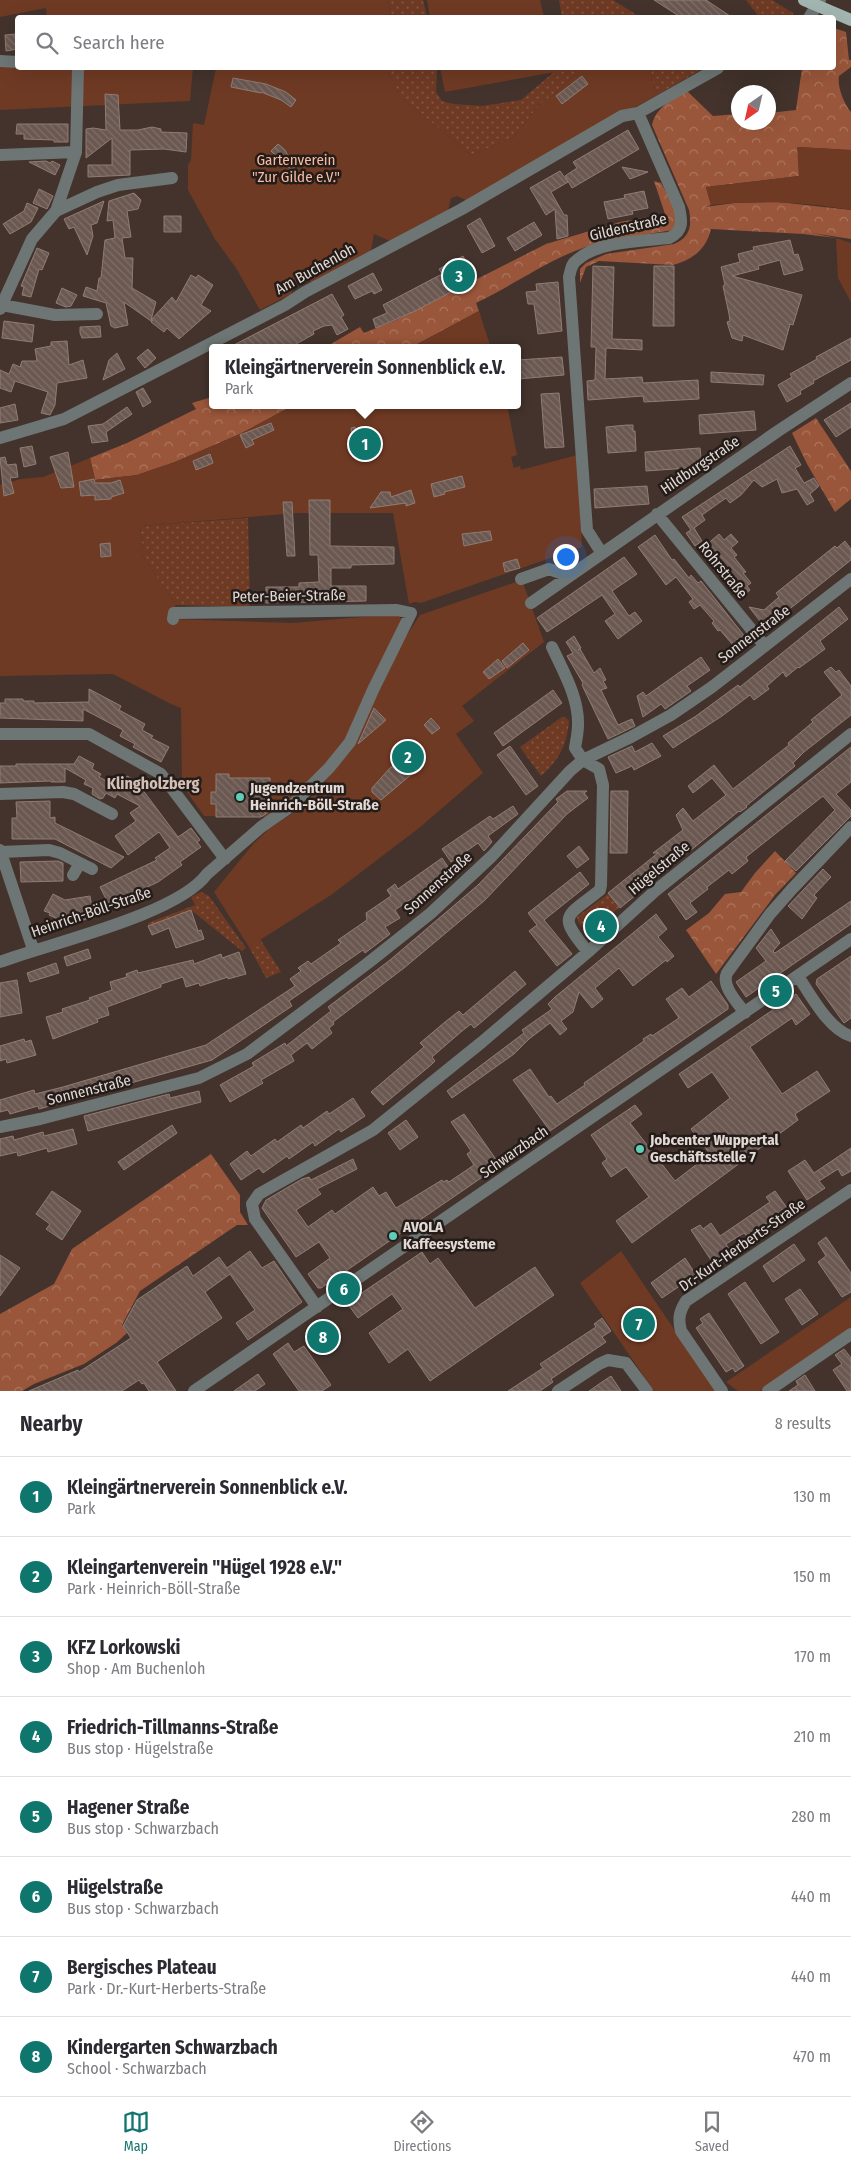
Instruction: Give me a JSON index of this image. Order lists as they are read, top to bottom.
{
  "streets": {
    "street": [
      "Gildenstraße",
      "Am Buchenloh",
      "Hildburgstraße",
      "Rohrstraße",
      "Peter-Beier-Straße",
      "Sonnenstraße",
      "Hügelstraße",
      "Heinrich-Böll-Straße",
      "Schwarzbach",
      "Dr.-Kurt-Herberts-Straße"
    ]
  },
  "crossings": [
    ["Gildenstraße", "Am Buchenloh"],
    ["Gildenstraße", "Hildburgstraße"],
    ["Hildburgstraße", "Rohrstraße"],
    ["Rohrstraße", "Sonnenstraße"],
    ["Peter-Beier-Straße", "Heinrich-Böll-Straße"],
    ["Hügelstraße", "Schwarzbach"]
  ],
  "districts": ["Klingholzberg"],
  "parks": ["Gartenverein \"Zur Gilde e.V.\""],
  "places": ["Jugendzentrum Heinrich-Böll-Straße", "Jobcenter Wuppertal Geschäftsstelle 7", "AVOLA Kaffeesysteme"],
  "north": "bottom left",
  "page": {
    "search": "Search here",
    "pins": [
      "3",
      "1",
      "2",
      "4",
      "5",
      "6",
      "7",
      "8"
    ],
    "popup": ["Kleingärtnerverein Sonnenblick e.V.", "Park"],
    "heading": ["Nearby", "8 results"],
    "list": [
      {
        "mark": "1",
        "name": "Kleingärtnerverein Sonnenblick e.V.",
        "note": "Park",
        "value": "130 m"
      },
      {
        "mark": "2",
        "name": "Kleingartenverein \"Hügel 1928 e.V.\"",
        "note": "Park · Heinrich-Böll-Straße",
        "value": "150 m"
      },
      {
        "mark": "3",
        "name": "KFZ Lorkowski",
        "note": "Shop · Am Buchenloh",
        "value": "170 m"
      },
      {
        "mark": "4",
        "name": "Friedrich-Tillmanns-Straße",
        "note": "Bus stop · Hügelstraße",
        "value": "210 m"
      },
      {
        "mark": "5",
        "name": "Hagener Straße",
        "note": "Bus stop · Schwarzbach",
        "value": "280 m"
      },
      {
        "mark": "6",
        "name": "Hügelstraße",
        "note": "Bus stop · Schwarzbach",
        "value": "440 m"
      },
      {
        "mark": "7",
        "name": "Bergisches Plateau",
        "note": "Park · Dr.-Kurt-Herberts-Straße",
        "value": "440 m"
      },
      {
        "mark": "8",
        "name": "Kindergarten Schwarzbach",
        "note": "School · Schwarzbach",
        "value": "470 m"
      }
    ],
    "nav": ["Map", "Directions", "Saved"]
  }
}
